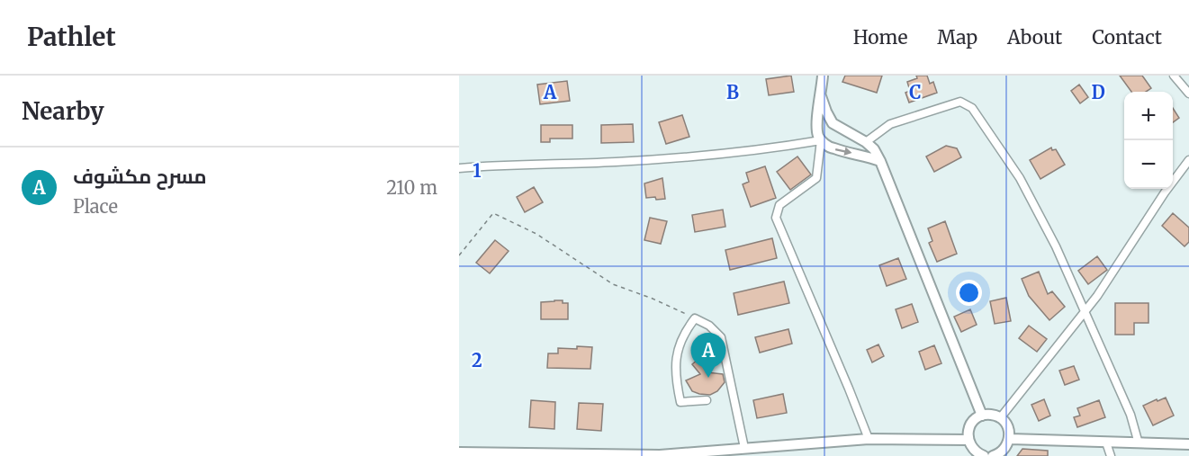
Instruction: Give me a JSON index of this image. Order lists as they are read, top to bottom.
{
  "page": {
    "header": "Pathlet",
    "nav": [
      "Home",
      "Map",
      "About",
      "Contact"
    ],
    "heading": "Nearby",
    "map_buttons": ["+", "−"],
    "list": [
      {
        "mark": "A",
        "name": "مسرح مكشوف",
        "note": "Place",
        "value": "210 m"
      }
    ],
    "pins": "A"
  },
  "grid": {
    "columns": [
      "A",
      "B",
      "C",
      "D"
    ],
    "rows": ["1", "2"]
  }
}
